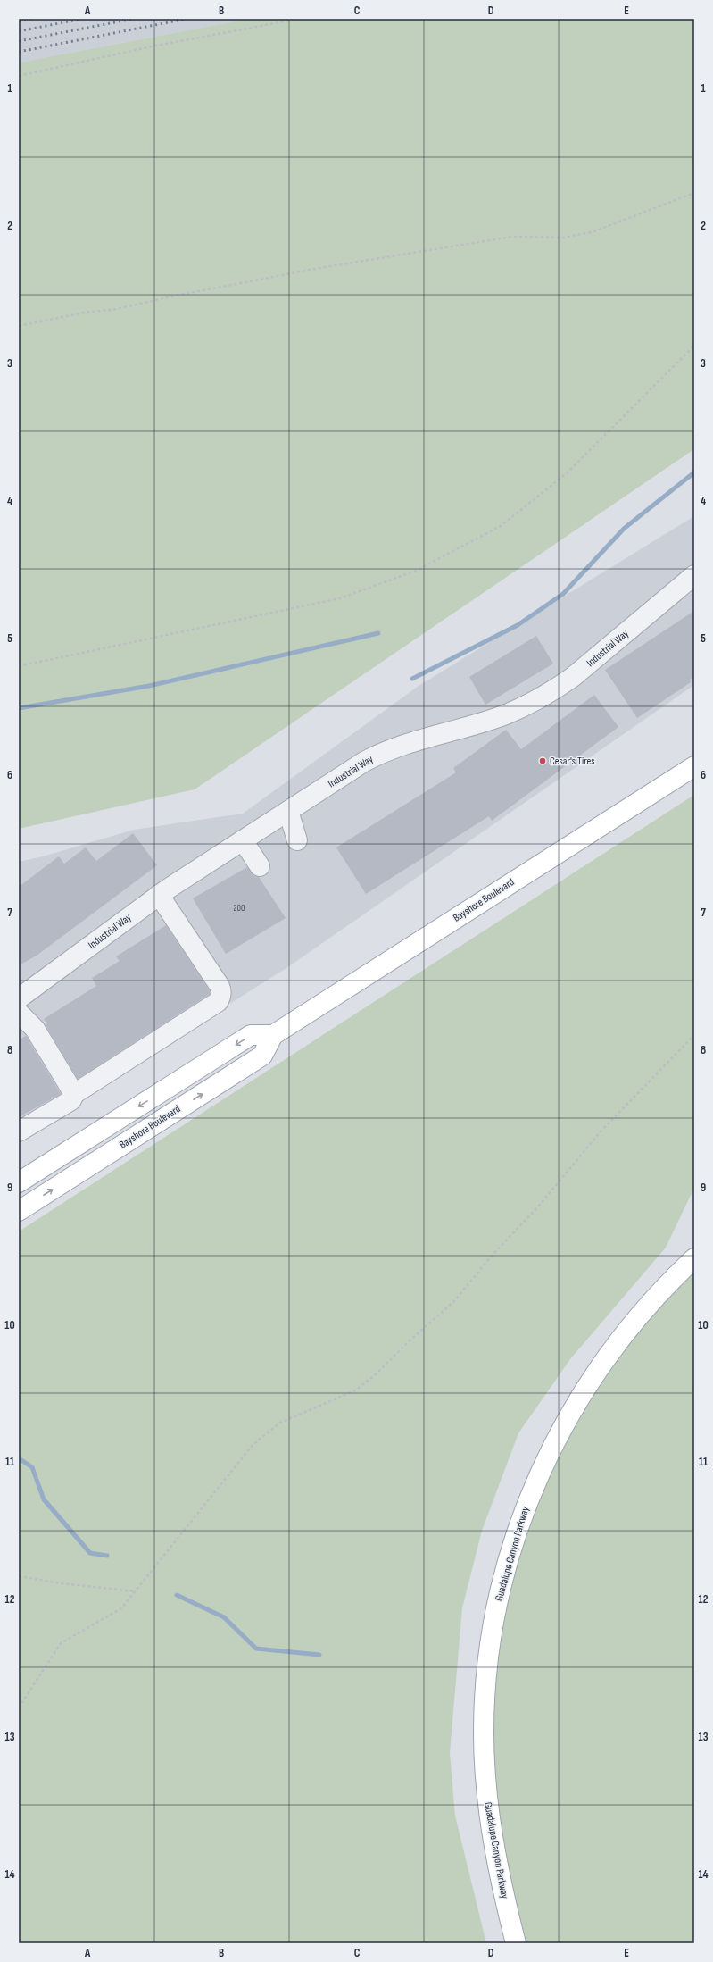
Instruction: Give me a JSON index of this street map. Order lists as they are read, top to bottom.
{
  "streets": {
    "main road": ["Bayshore Boulevard", "Guadalupe Canyon Parkway"],
    "street": ["Industrial Way"]
  },
  "places": ["Cesar's Tires"],
  "house_numbers": ["200"],
  "grid": {
    "columns": [
      "A",
      "B",
      "C",
      "D",
      "E"
    ],
    "rows": [
      "1",
      "2",
      "3",
      "4",
      "5",
      "6",
      "7",
      "8",
      "9",
      "10",
      "11",
      "12",
      "13",
      "14"
    ]
  }
}
